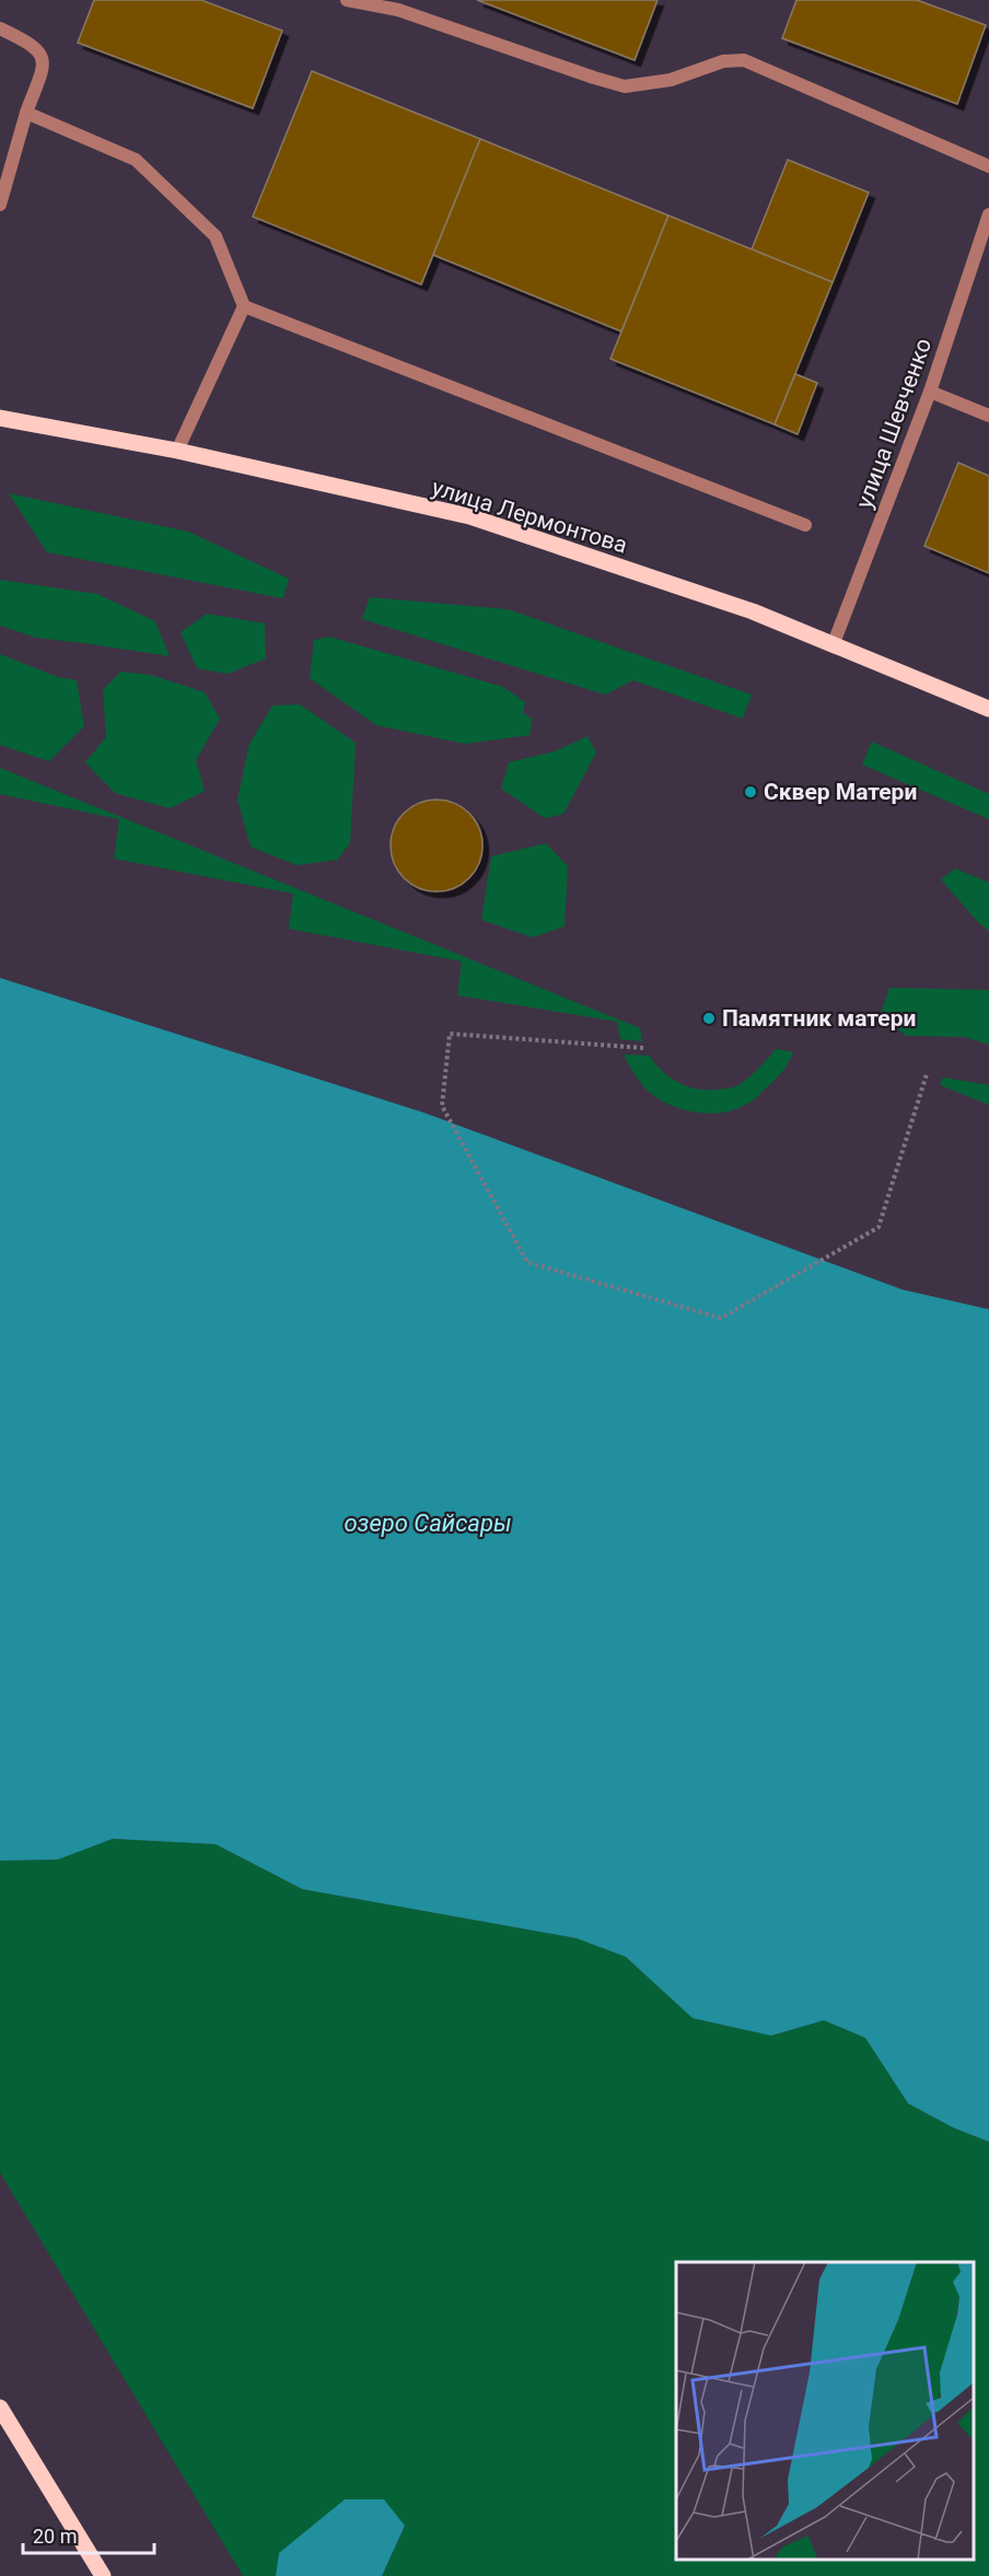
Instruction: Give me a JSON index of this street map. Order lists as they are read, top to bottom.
{
  "streets": {
    "main road": ["улица Лермонтова"],
    "street": ["улица Шевченко"]
  },
  "crossings": [
    ["улица Шевченко", "улица Лермонтова"]
  ],
  "water": ["озеро Сайсары"],
  "places": ["Сквер Матери", "Памятник матери"],
  "scale_bar": "20 m"
}
